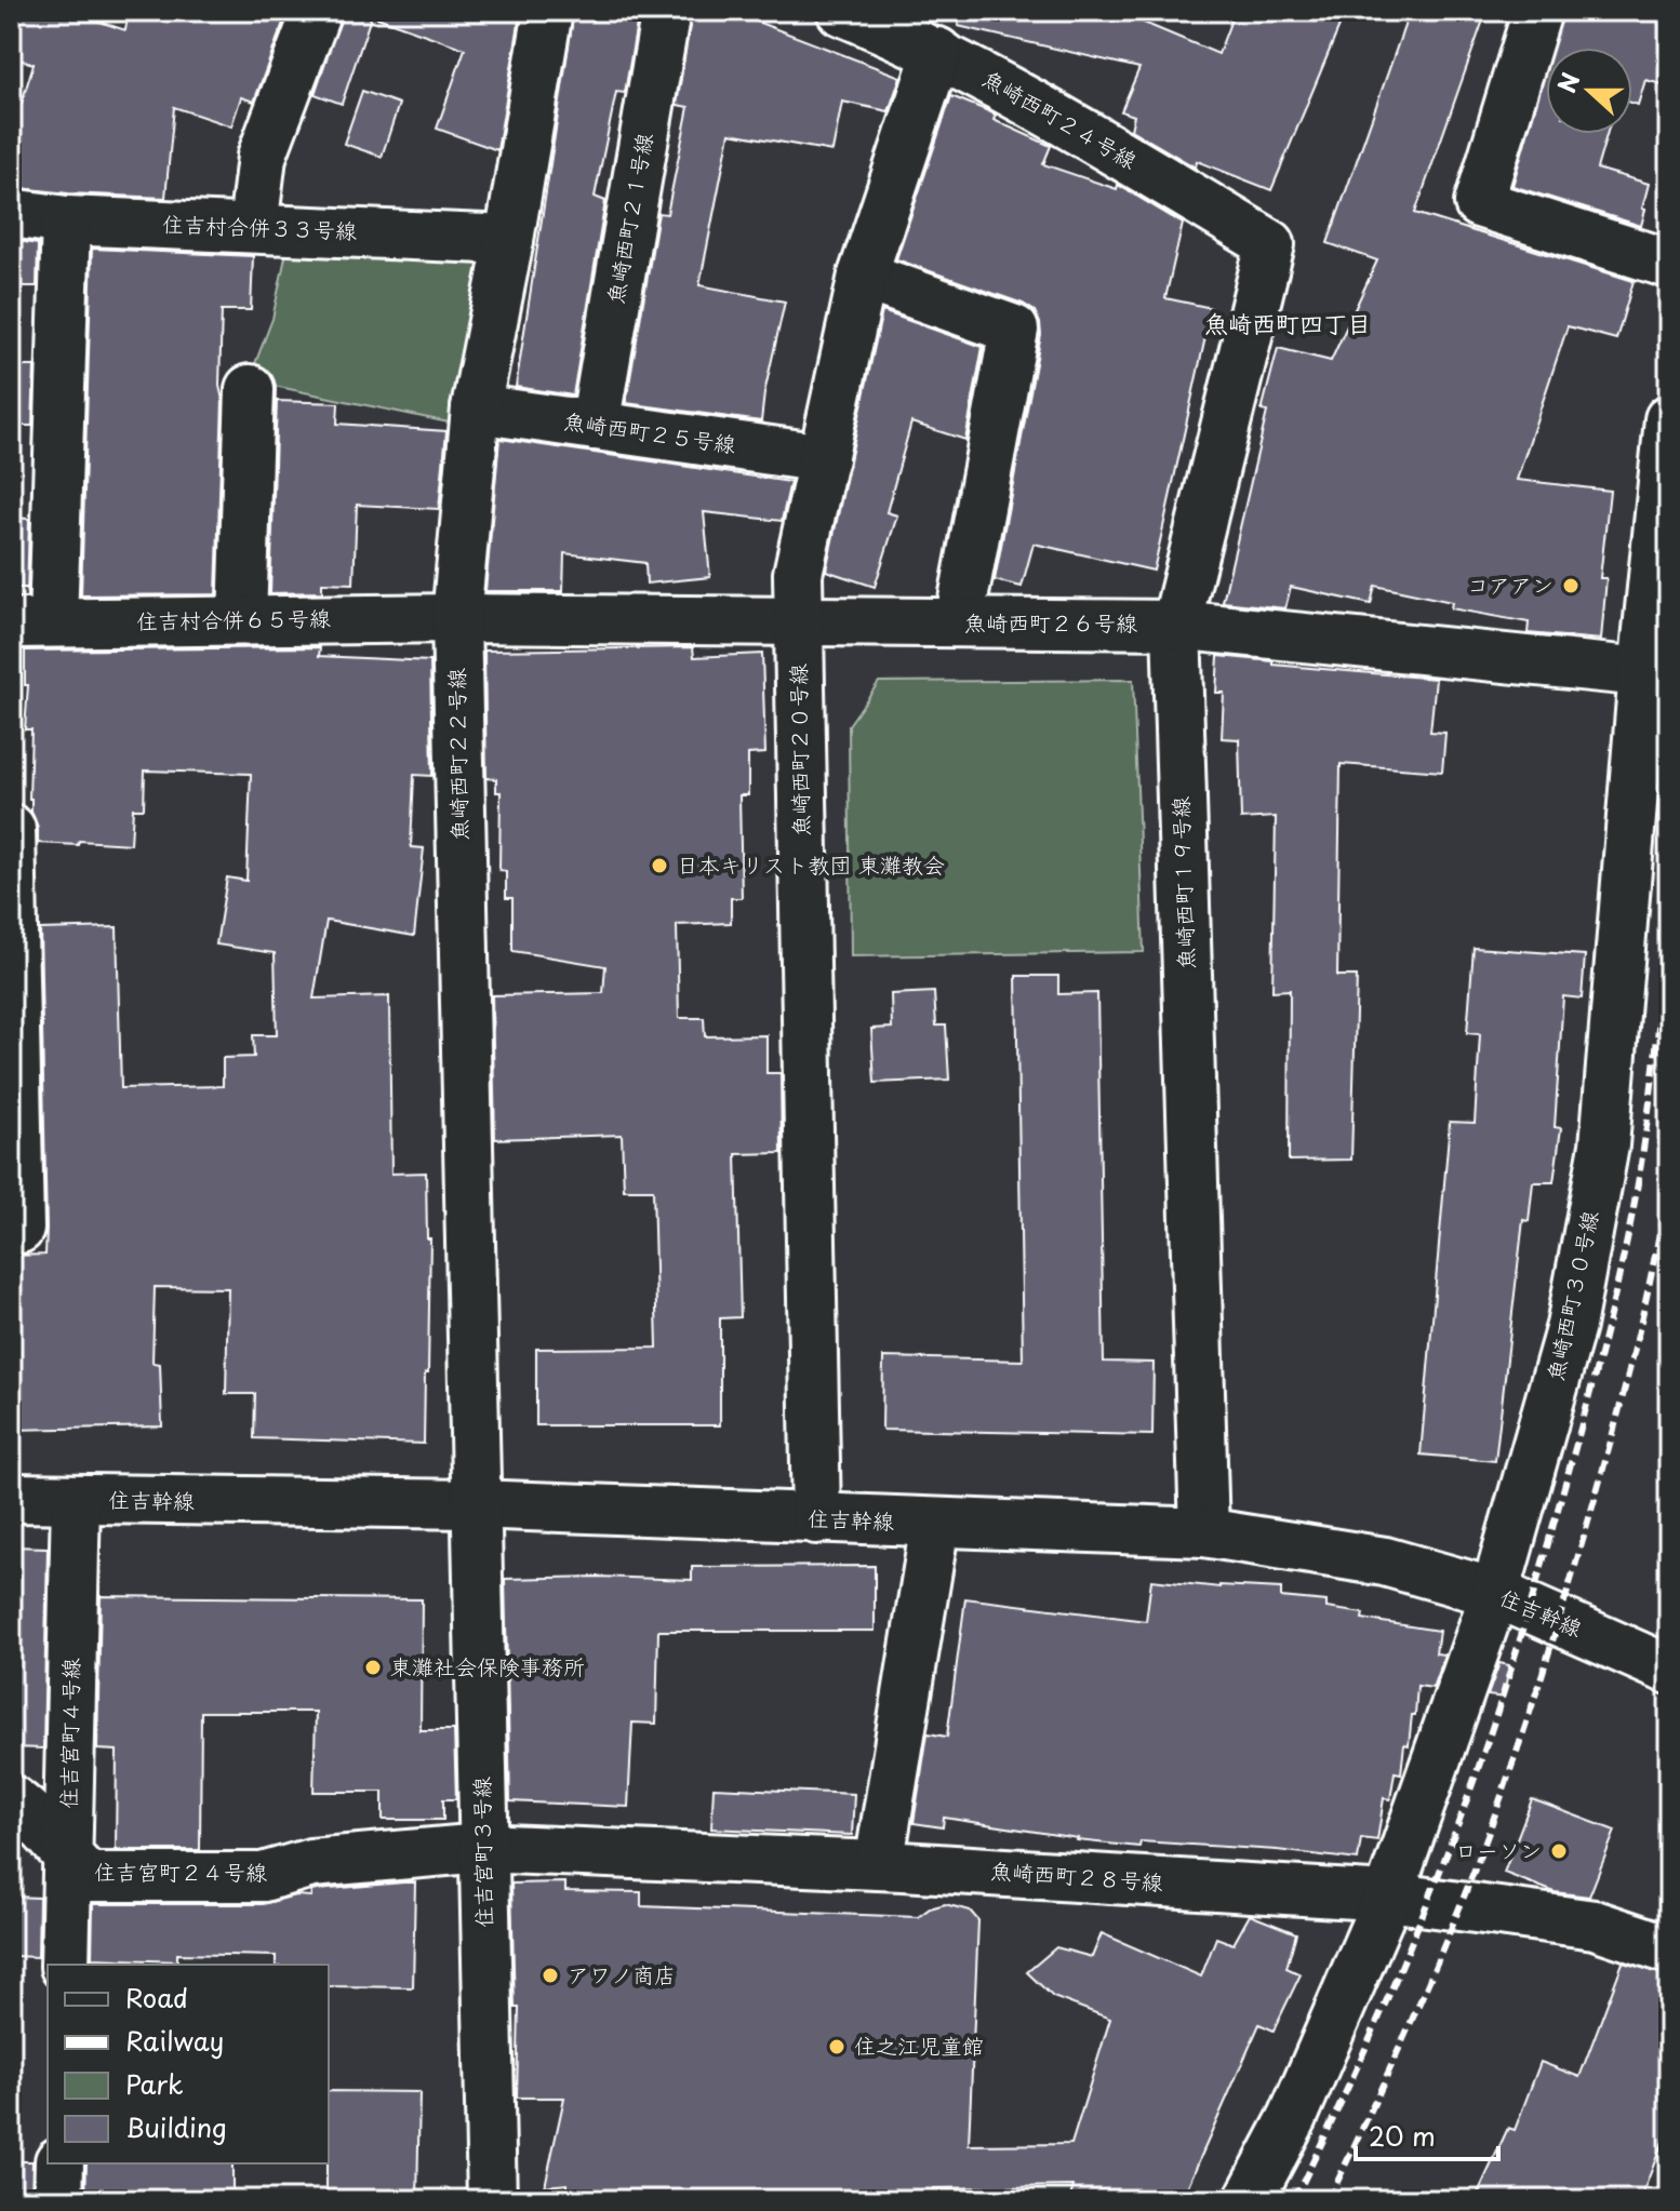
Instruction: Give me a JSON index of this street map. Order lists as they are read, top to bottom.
{
  "streets": {
    "street": [
      "魚崎西町２４号線",
      "魚崎西町２１号線",
      "住吉村合併３３号線",
      "魚崎西町２５号線",
      "住吉村合併６５号線",
      "魚崎西町２６号線",
      "魚崎西町２０号線",
      "魚崎西町２２号線",
      "魚崎西町１９号線",
      "魚崎西町３０号線",
      "住吉幹線",
      "住吉宮町４号線",
      "住吉宮町３号線",
      "住吉宮町２４号線",
      "魚崎西町２８号線"
    ]
  },
  "crossings": [
    ["魚崎西町２４号線", "魚崎西町２０号線"],
    ["魚崎西町２４号線", "魚崎西町１９号線"],
    ["魚崎西町２１号線", "魚崎西町２５号線"],
    ["住吉村合併３３号線", "魚崎西町２２号線"],
    ["魚崎西町２５号線", "魚崎西町２０号線"],
    ["魚崎西町２５号線", "魚崎西町２２号線"],
    ["住吉村合併６５号線", "魚崎西町２６号線"],
    ["住吉村合併６５号線", "魚崎西町２２号線"],
    ["魚崎西町２６号線", "魚崎西町２０号線"],
    ["魚崎西町２６号線", "魚崎西町２２号線"],
    ["魚崎西町２６号線", "魚崎西町１９号線"],
    ["魚崎西町２６号線", "魚崎西町３０号線"],
    ["魚崎西町２０号線", "住吉幹線"],
    ["魚崎西町２２号線", "住吉幹線"],
    ["魚崎西町２２号線", "住吉宮町３号線"],
    ["魚崎西町１９号線", "住吉幹線"],
    ["魚崎西町３０号線", "住吉幹線"],
    ["魚崎西町３０号線", "魚崎西町２８号線"],
    ["住吉幹線", "住吉宮町４号線"],
    ["住吉幹線", "住吉宮町３号線"],
    ["住吉宮町４号線", "住吉宮町２４号線"],
    ["住吉宮町３号線", "住吉宮町２４号線"],
    ["住吉宮町３号線", "魚崎西町２８号線"],
    ["住吉宮町２４号線", "魚崎西町２８号線"]
  ],
  "districts": ["魚崎西町四丁目"],
  "places": [
    "コアアン",
    "日本キリスト教団 東灘教会",
    "東灘社会保険事務所",
    "ローソン",
    "アワノ商店",
    "住之江児童館"
  ],
  "legend": [
    "Road",
    "Railway",
    "Park",
    "Building"
  ],
  "scale_bar": "20 m",
  "north": "left"
}
